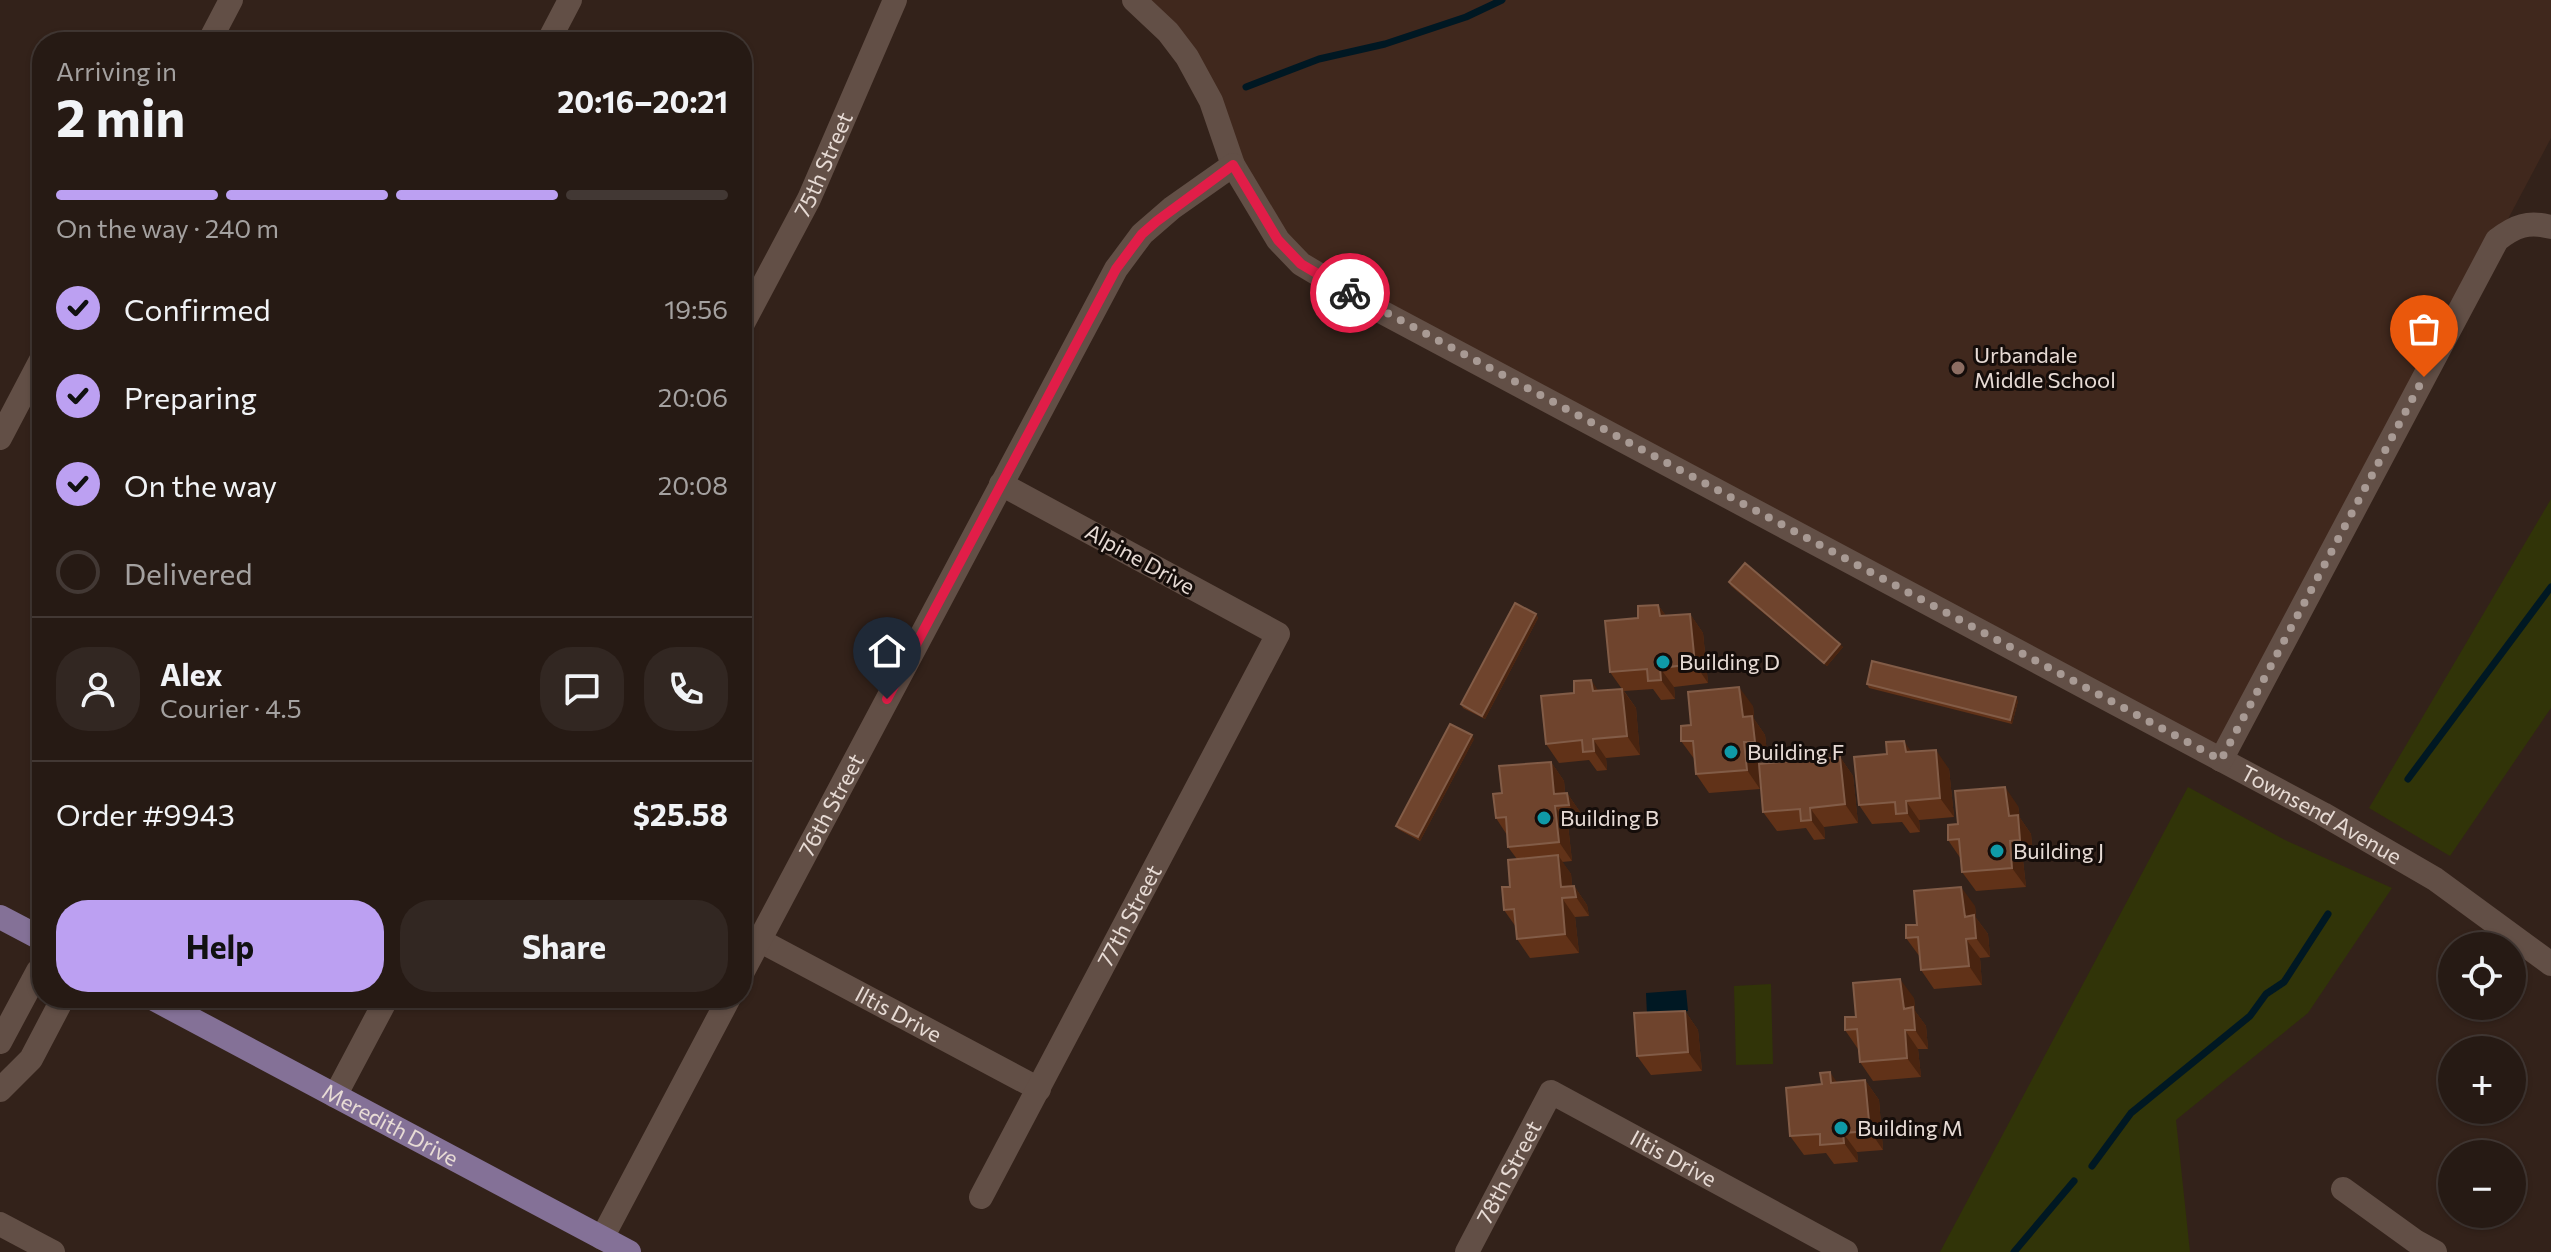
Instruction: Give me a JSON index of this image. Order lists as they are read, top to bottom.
{
  "streets": {
    "main road": ["Meredith Drive"],
    "street": [
      "75th Street",
      "Alpine Drive",
      "76th Street",
      "Townsend Avenue",
      "77th Street",
      "Iltis Drive",
      "78th Street"
    ]
  },
  "crossings": [
    ["Alpine Drive", "76th Street"],
    ["Alpine Drive", "77th Street"],
    ["76th Street", "Townsend Avenue"],
    ["76th Street", "Iltis Drive"],
    ["77th Street", "Iltis Drive"],
    ["Iltis Drive", "78th Street"]
  ],
  "places": [
    "Urbandale Middle School",
    "Building D",
    "Building F",
    "Building B",
    "Building J",
    "Building M"
  ],
  "page": {
    "heading": ["2 min", "Arriving in", "20:16–20:21"],
    "panel": [
      "Alex",
      "Courier · 4.5",
      "Order #9943",
      "$25.58"
    ],
    "bar": "On the way · 240 m",
    "list": [
      ["Confirmed", "19:56"],
      ["Preparing", "20:06"],
      ["On the way", "20:08"],
      "Delivered"
    ],
    "buttons": ["Help", "Share"],
    "map_buttons": ["+", "−"]
  }
}
